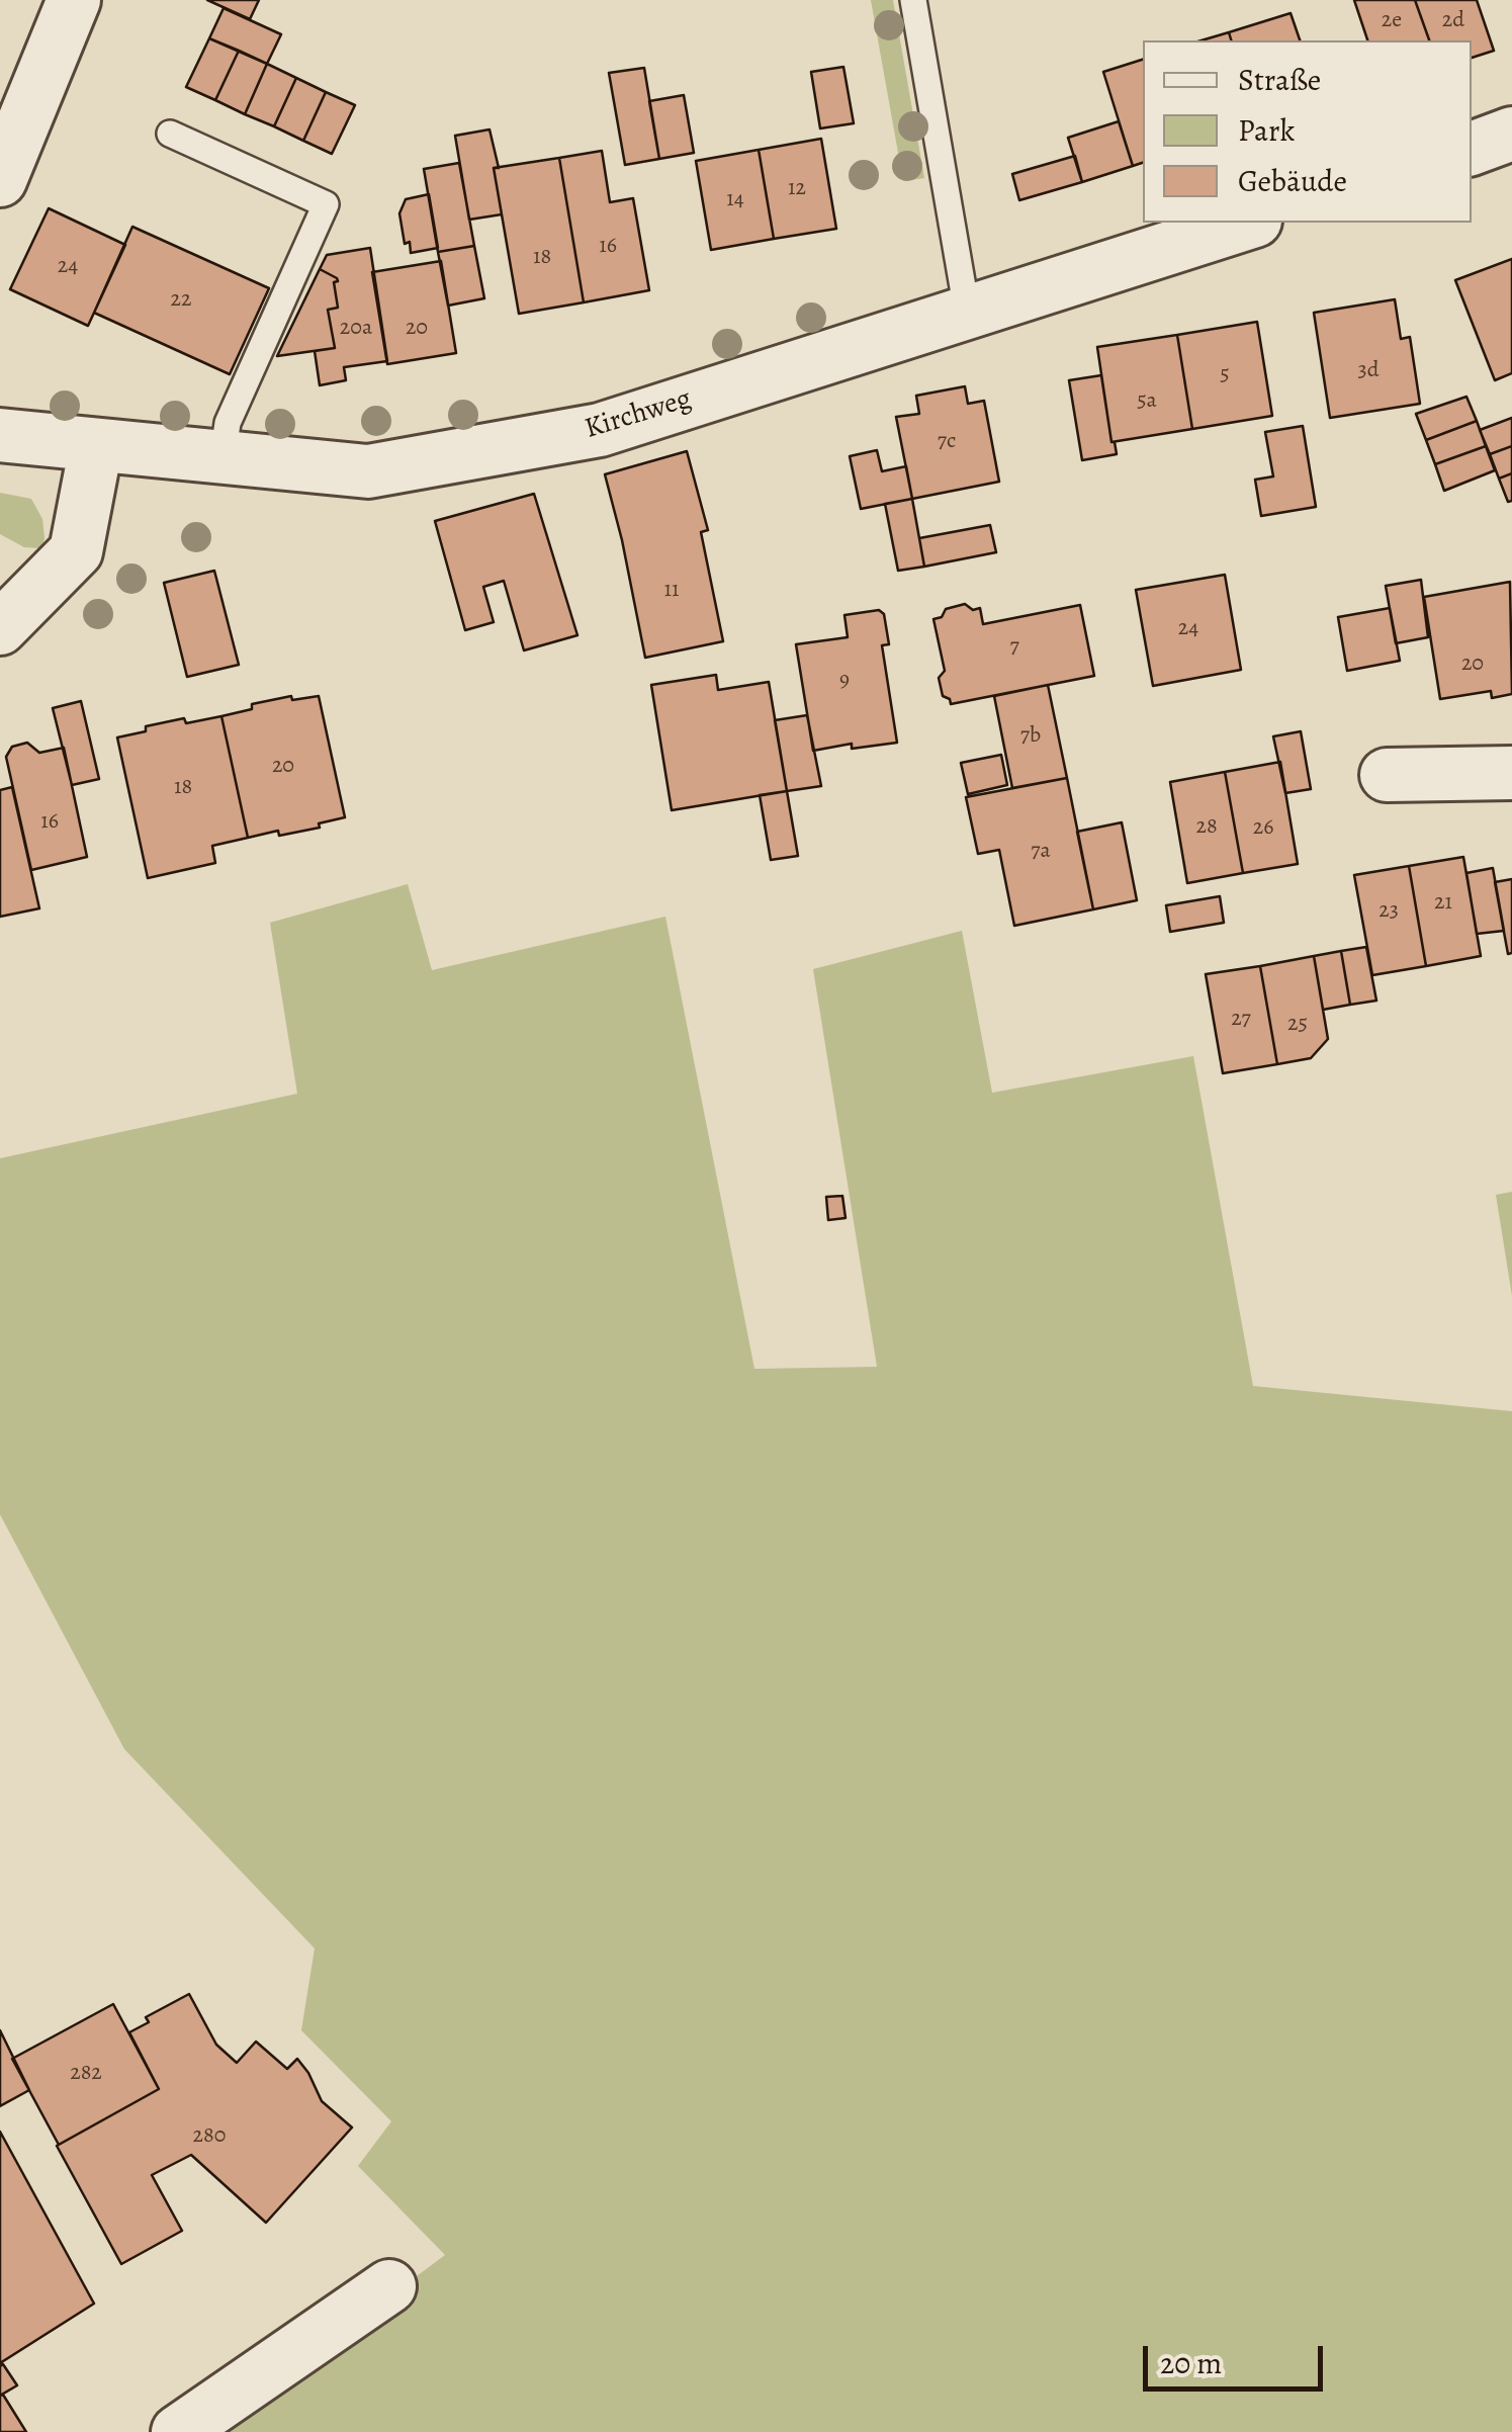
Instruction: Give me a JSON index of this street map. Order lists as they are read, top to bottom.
{
  "streets": {
    "street": ["Kirchweg"]
  },
  "house_numbers": [
    "2e",
    "2d",
    "12",
    "14",
    "16",
    "18",
    "24",
    "22",
    "20a",
    "20",
    "3d",
    "5",
    "5a",
    "7c",
    "11",
    "24",
    "7",
    "20",
    "9",
    "7b",
    "20",
    "18",
    "16",
    "28",
    "26",
    "7a",
    "21",
    "23",
    "27",
    "25",
    "282",
    "280"
  ],
  "legend": ["Straße", "Park", "Gebäude"],
  "scale_bar": "20 m"
}
